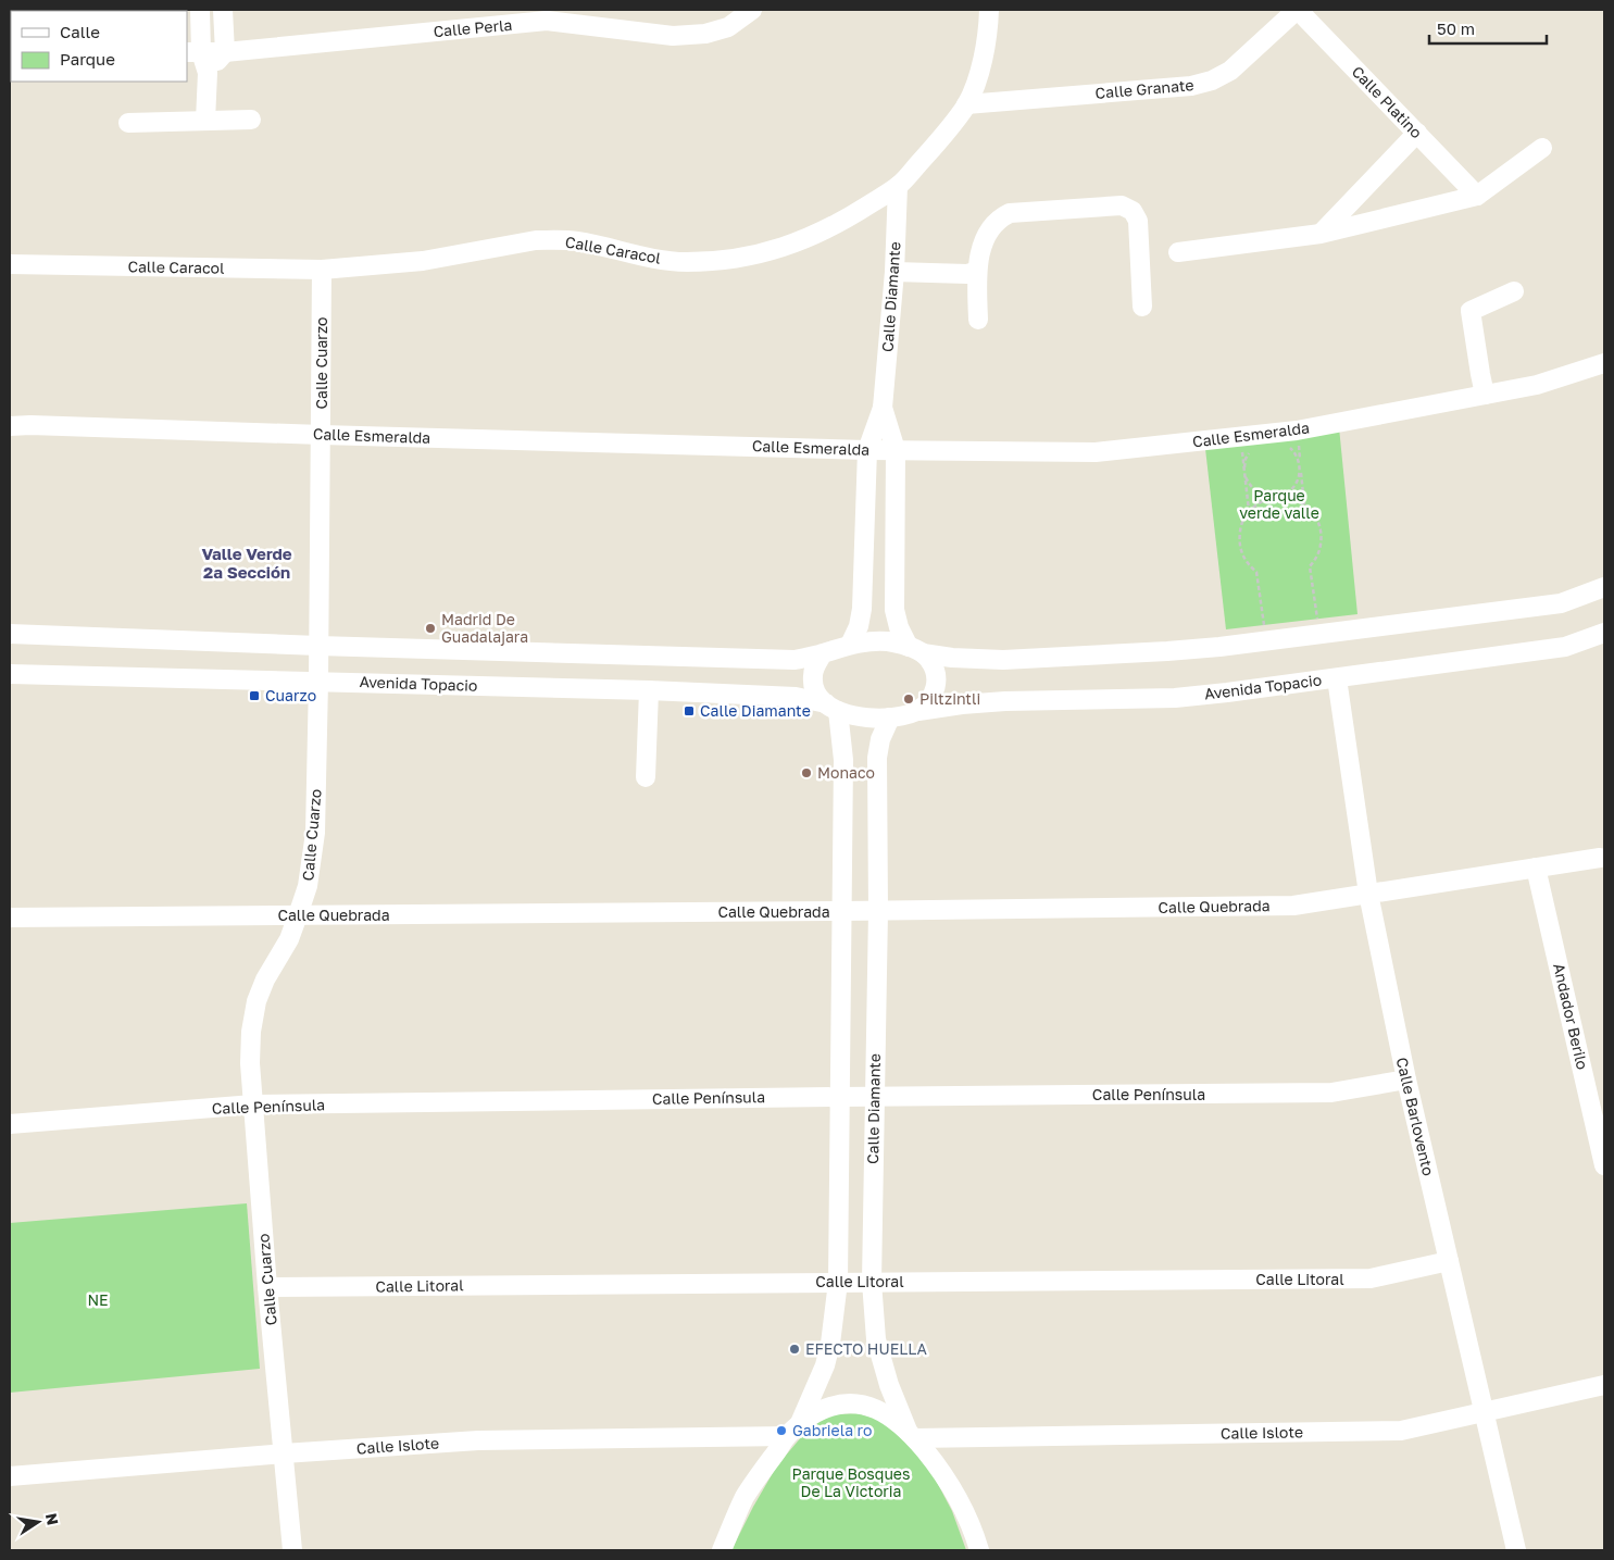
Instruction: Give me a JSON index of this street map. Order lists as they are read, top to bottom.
{
  "streets": {
    "street": [
      "Calle Perla",
      "Calle Granate",
      "Calle Platino",
      "Calle Caracol",
      "Calle Diamante",
      "Calle Cuarzo",
      "Calle Esmeralda",
      "Avenida Topacio",
      "Calle Quebrada",
      "Andador Berilo",
      "Calle Península",
      "Calle Barlovento",
      "Calle Litoral",
      "Calle Islote"
    ]
  },
  "crossings": [
    ["Calle Granate", "Calle Platino"],
    ["Calle Granate", "Calle Caracol"],
    ["Calle Caracol", "Calle Diamante"],
    ["Calle Caracol", "Calle Cuarzo"],
    ["Calle Diamante", "Calle Esmeralda"],
    ["Calle Diamante", "Avenida Topacio"],
    ["Calle Diamante", "Calle Quebrada"],
    ["Calle Diamante", "Calle Península"],
    ["Calle Diamante", "Calle Litoral"],
    ["Calle Diamante", "Calle Islote"],
    ["Calle Cuarzo", "Calle Esmeralda"],
    ["Calle Cuarzo", "Avenida Topacio"],
    ["Calle Cuarzo", "Calle Quebrada"],
    ["Calle Cuarzo", "Calle Península"],
    ["Calle Cuarzo", "Calle Litoral"],
    ["Calle Cuarzo", "Calle Islote"],
    ["Avenida Topacio", "Calle Barlovento"],
    ["Calle Quebrada", "Andador Berilo"],
    ["Calle Quebrada", "Calle Barlovento"],
    ["Calle Península", "Calle Barlovento"],
    ["Calle Barlovento", "Calle Litoral"],
    ["Calle Barlovento", "Calle Islote"]
  ],
  "districts": ["Valle Verde 2a Sección"],
  "parks": ["Parque verde valle", "NE", "Parque Bosques De La Victoria"],
  "places": {
    "other": [
      "Madrid De Guadalajara",
      "Piltzintli",
      "Monaco",
      "EFECTO HUELLA",
      "Gabriela ro"
    ],
    "transit": ["Cuarzo", "Calle Diamante"]
  },
  "legend": ["Calle", "Parque"],
  "scale_bar": "50 m",
  "north": "right"
}
